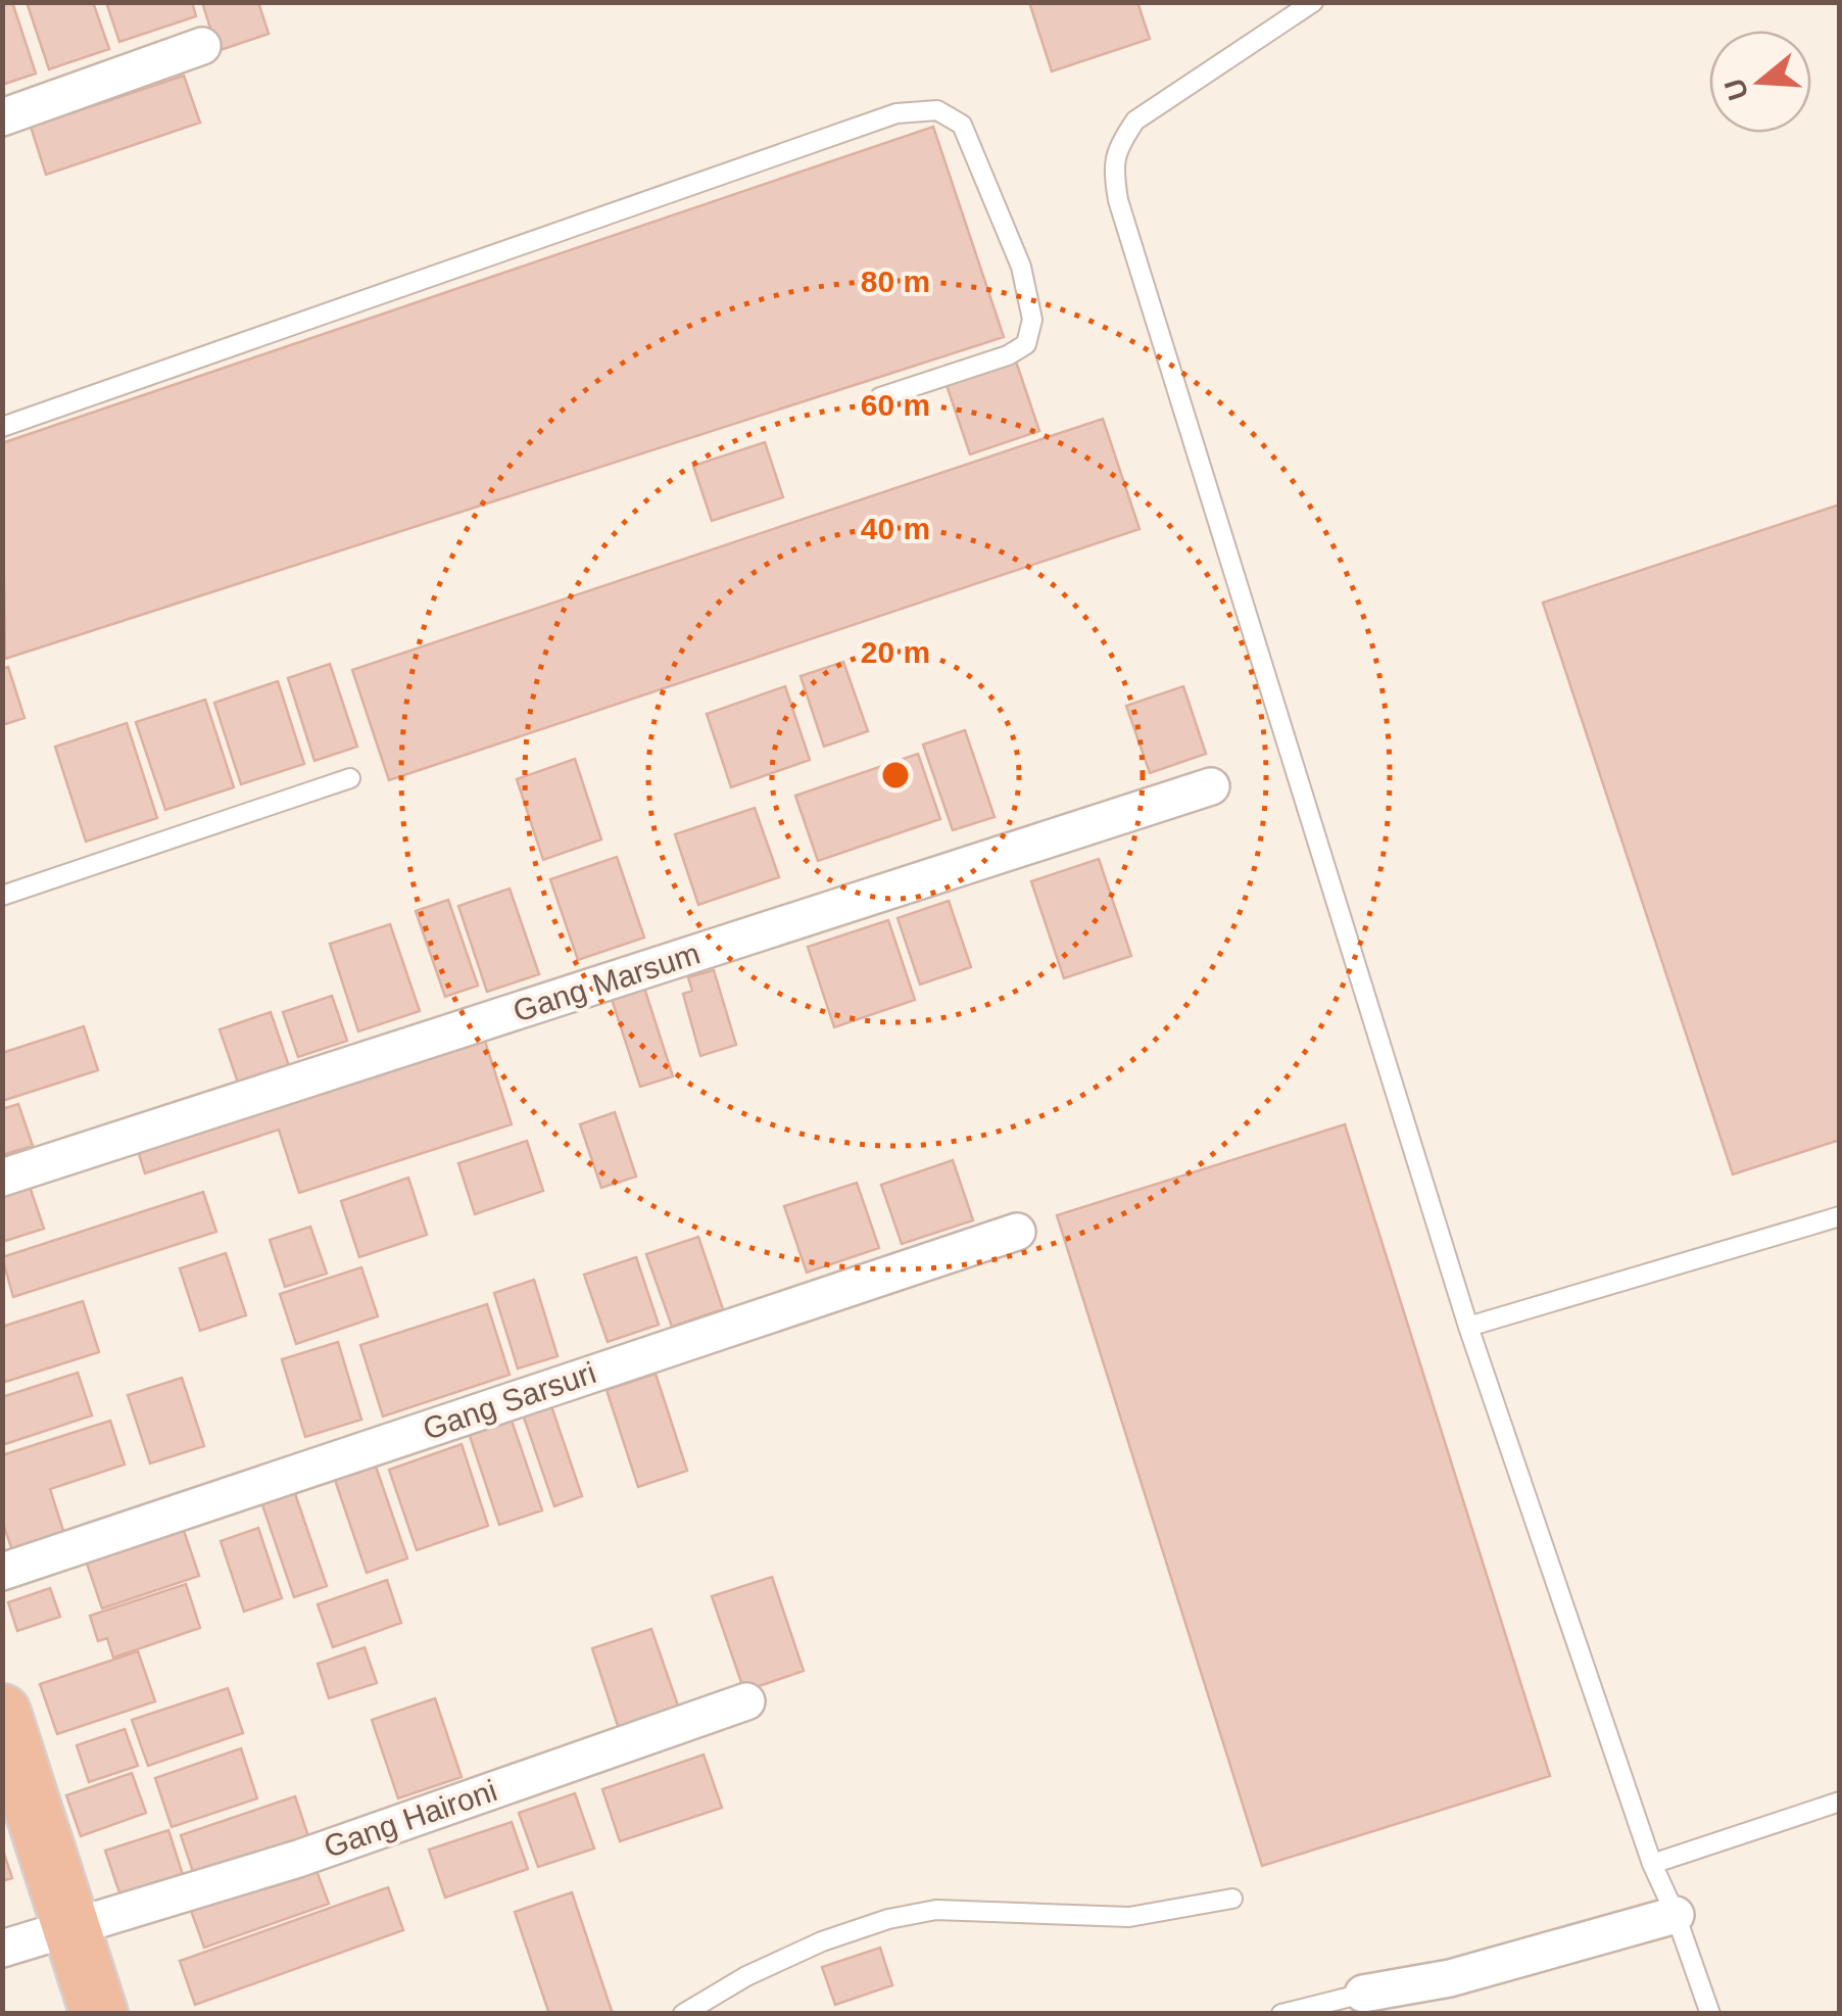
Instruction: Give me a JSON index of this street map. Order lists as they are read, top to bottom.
{
  "streets": {
    "street": ["Gang Marsum", "Gang Sarsuri", "Gang Haironi"]
  },
  "north": "left",
  "rings": [
    "80 m",
    "60 m",
    "40 m",
    "20 m"
  ]
}
